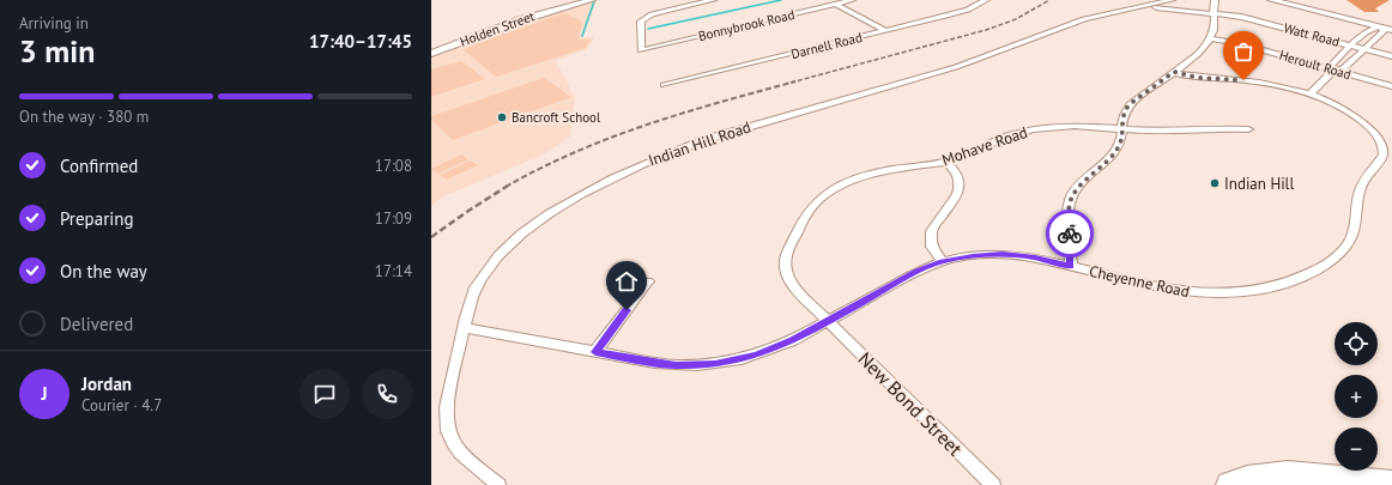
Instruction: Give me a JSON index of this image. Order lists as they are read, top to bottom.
{
  "streets": {
    "main road": ["Holden Street"],
    "street": [
      "Bonnybrook Road",
      "Watt Road",
      "Darnell Road",
      "Heroult Road",
      "Indian Hill Road",
      "Mohave Road",
      "Cheyenne Road",
      "New Bond Street"
    ]
  },
  "crossings": [
    ["Watt Road", "Indian Hill Road"],
    ["Indian Hill Road", "Cheyenne Road"],
    ["Mohave Road", "Cheyenne Road"],
    ["Mohave Road", "New Bond Street"],
    ["Cheyenne Road", "New Bond Street"]
  ],
  "places": ["Bancroft School", "Indian Hill"],
  "page": {
    "heading": ["3 min", "Arriving in", "17:40–17:45"],
    "panel": ["Jordan", "Courier · 4.7"],
    "bar": "On the way · 380 m",
    "list": [
      ["Confirmed", "17:08"],
      ["Preparing", "17:09"],
      ["On the way", "17:14"],
      "Delivered"
    ],
    "map_buttons": ["+", "−"],
    "round": "J"
  }
}
